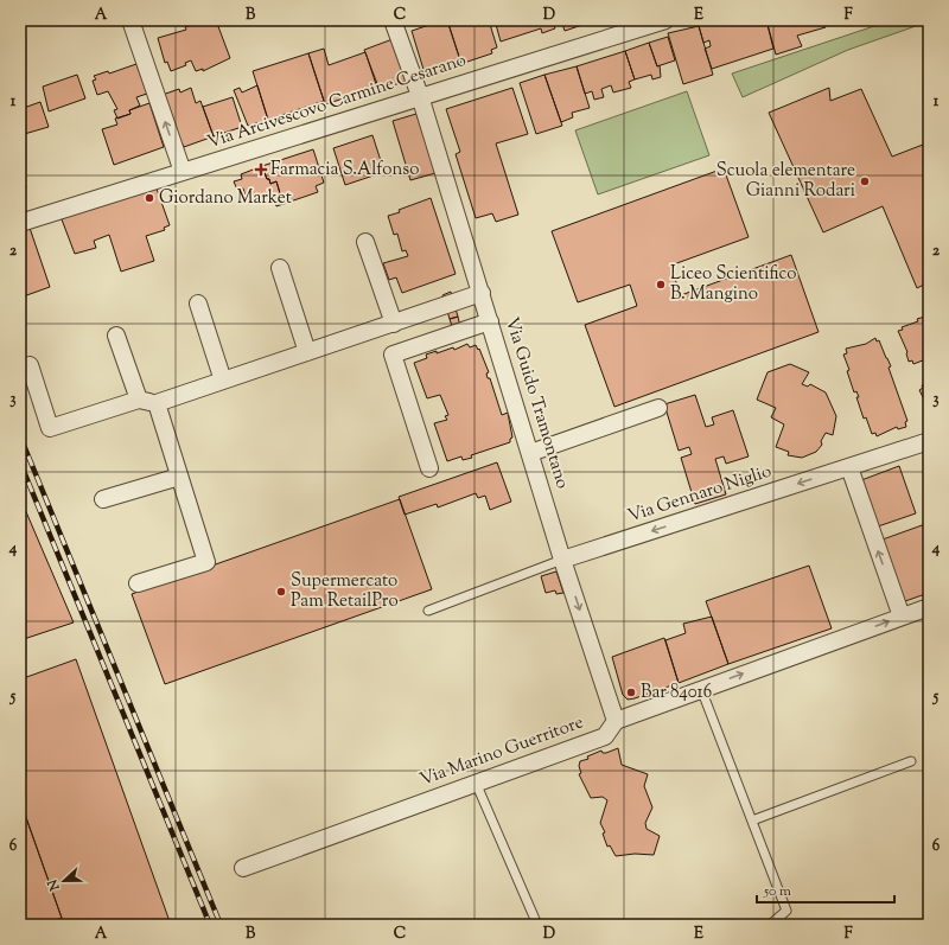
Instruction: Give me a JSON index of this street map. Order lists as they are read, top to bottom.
{
  "streets": {
    "street": [
      "Via Arcivescovo Carmine Cesarano",
      "Via Guido Tramontano",
      "Via Gennaro Niglio",
      "Via Marino Guerritore"
    ]
  },
  "crossings": [
    ["Via Arcivescovo Carmine Cesarano", "Via Guido Tramontano"],
    ["Via Guido Tramontano", "Via Gennaro Niglio"],
    ["Via Guido Tramontano", "Via Marino Guerritore"]
  ],
  "places": {
    "health": ["Farmacia S.Alfonso"],
    "other": [
      "Scuola elementare Gianni Rodari",
      "Giordano Market",
      "Liceo Scientifico B. Mangino",
      "Supermercato Pam RetailPro",
      "Bar 84016"
    ]
  },
  "scale_bar": "50 m",
  "north": "left",
  "grid": {
    "columns": [
      "A",
      "B",
      "C",
      "D",
      "E",
      "F"
    ],
    "rows": [
      "1",
      "2",
      "3",
      "4",
      "5",
      "6"
    ]
  }
}
